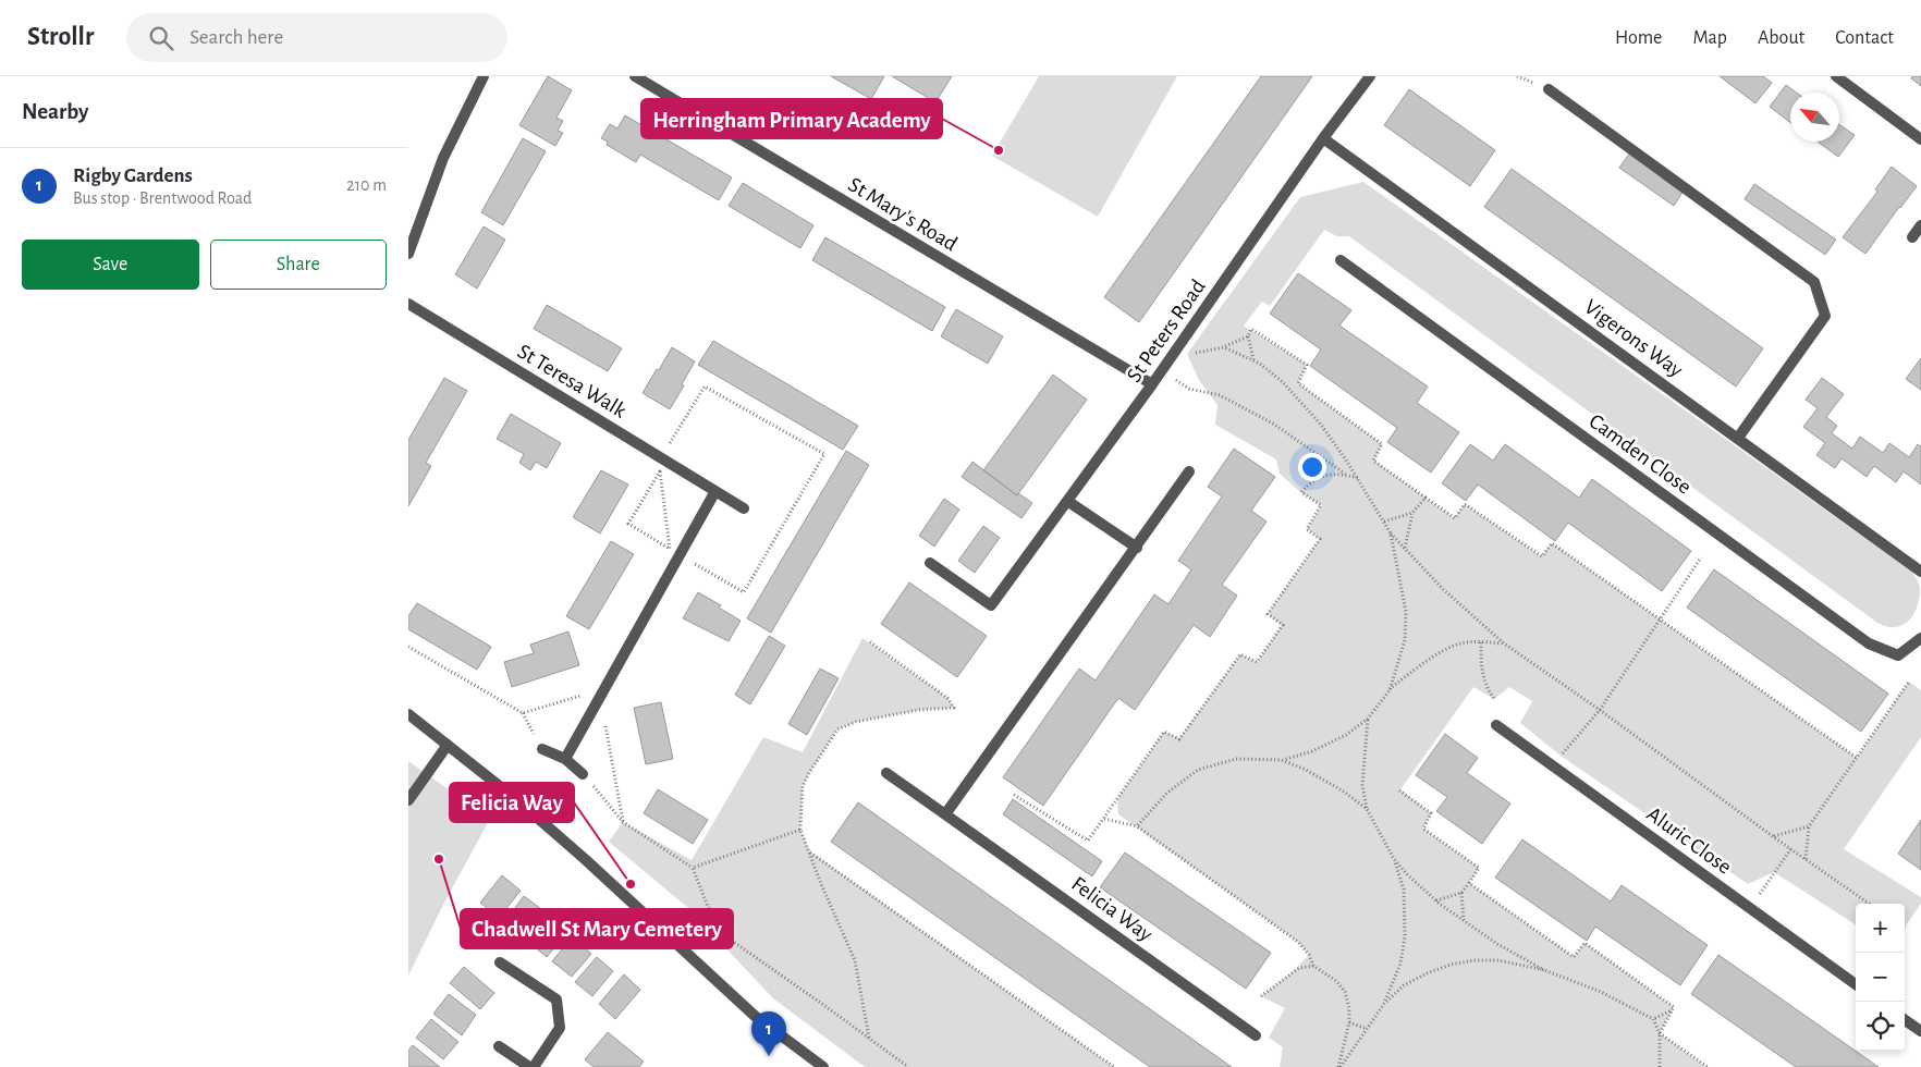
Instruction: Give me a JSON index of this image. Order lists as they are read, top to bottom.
{
  "streets": {
    "street": [
      "St Mary's Road",
      "St Peters Road",
      "Vigerons Way",
      "St Teresa Walk",
      "Camden Close",
      "Aluric Close",
      "Felicia Way"
    ]
  },
  "crossings": [
    ["St Mary's Road", "St Peters Road"],
    ["St Peters Road", "Vigerons Way"]
  ],
  "places": ["Herringham Primary Academy", "Chadwell St Mary Cemetery", "Felicia Way"],
  "north": "top left",
  "page": {
    "header": "Strollr",
    "search": "Search here",
    "nav": [
      "Home",
      "Map",
      "About",
      "Contact"
    ],
    "heading": "Nearby",
    "list": [
      {
        "mark": "1",
        "name": "Rigby Gardens",
        "note": "Bus stop · Brentwood Road",
        "value": "210 m"
      }
    ],
    "buttons": ["Save", "Share"],
    "map_buttons": ["+", "−"],
    "pins": "1"
  }
}
